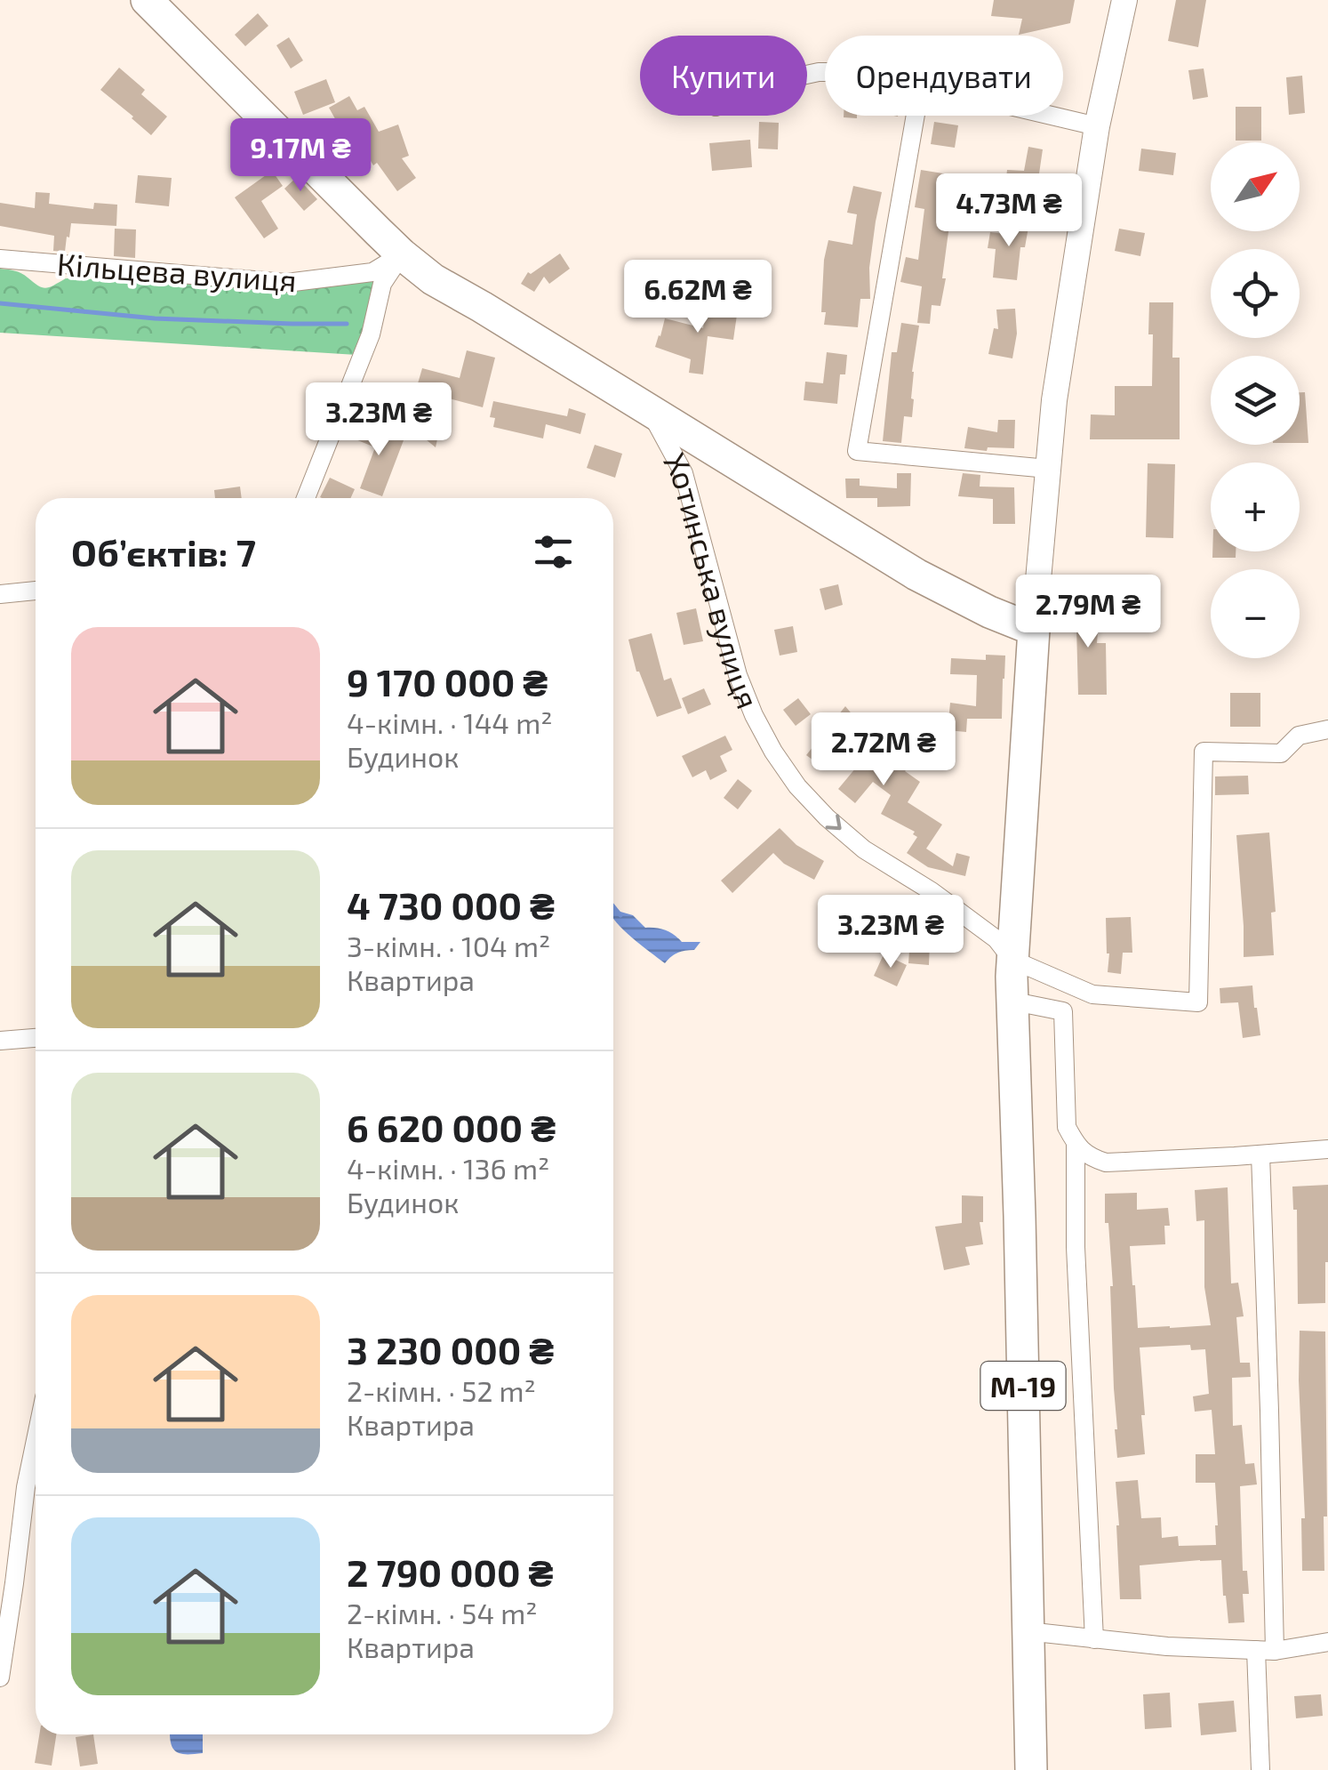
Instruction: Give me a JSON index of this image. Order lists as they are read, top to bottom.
{
  "streets": {
    "highway": ["Хотинська вулиця", "М-19"],
    "street": ["Кільцева вулиця"]
  },
  "crossings": [
    ["Кільцева вулиця", "Хотинська вулиця"],
    ["Хотинська вулиця", "М-19"]
  ],
  "one_way": ["Хотинська вулиця"],
  "north": "top right",
  "page": {
    "chip": ["Купити", "Орендувати"],
    "price": [
      "9.17M ₴",
      "4.73M ₴",
      "6.62M ₴",
      "3.23M ₴",
      "2.79M ₴",
      "2.72M ₴",
      "3.23M ₴"
    ],
    "map_buttons": ["+", "−"],
    "heading": "Об’єктів: 7",
    "list": [
      {
        "name": "9 170 000 ₴",
        "note": "4-кімн. · 144 m² · Будинок"
      },
      {
        "name": "4 730 000 ₴",
        "note": "3-кімн. · 104 m² · Квартира"
      },
      {
        "name": "6 620 000 ₴",
        "note": "4-кімн. · 136 m² · Будинок"
      },
      {
        "name": "3 230 000 ₴",
        "note": "2-кімн. · 52 m² · Квартира"
      },
      {
        "name": "2 790 000 ₴",
        "note": "2-кімн. · 54 m² · Квартира"
      }
    ]
  }
}
